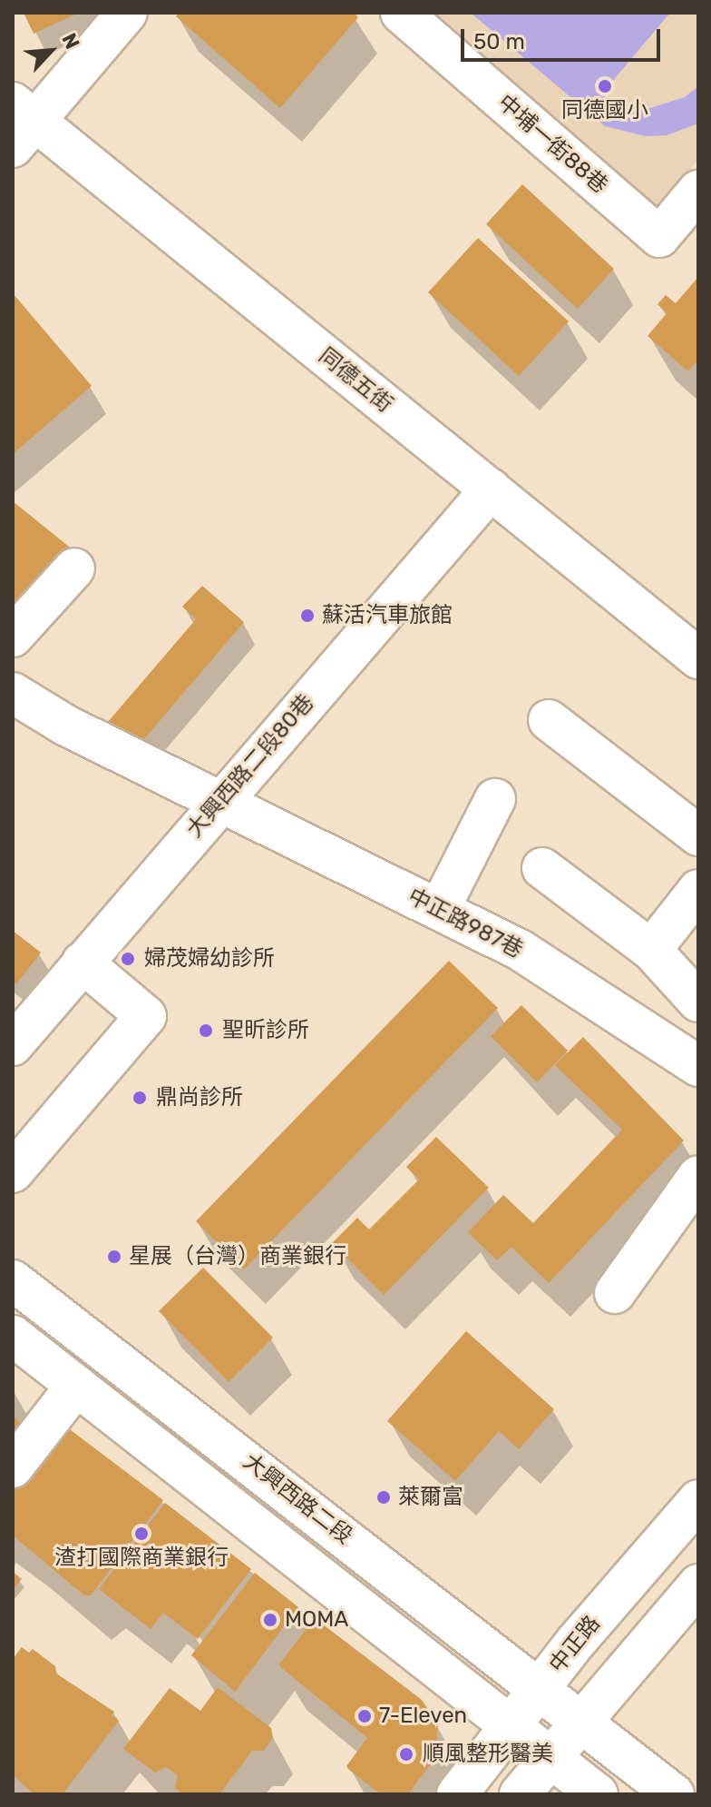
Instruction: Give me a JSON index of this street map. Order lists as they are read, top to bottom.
{
  "streets": {
    "street": [
      "中埔一街88巷",
      "同德五街",
      "大興西路二段80巷",
      "中正路987巷",
      "大興西路二段",
      "中正路"
    ]
  },
  "crossings": [
    ["同德五街", "大興西路二段80巷"],
    ["大興西路二段80巷", "中正路987巷"],
    ["大興西路二段", "中正路"]
  ],
  "places": [
    "同德國小",
    "蘇活汽車旅館",
    "婦茂婦幼診所",
    "聖昕診所",
    "鼎尚診所",
    "星展（台灣）商業銀行",
    "萊爾富",
    "渣打國際商業銀行",
    "MOMA",
    "7-Eleven",
    "順風整形醫美"
  ],
  "scale_bar": "50 m",
  "north": "top right"
}
